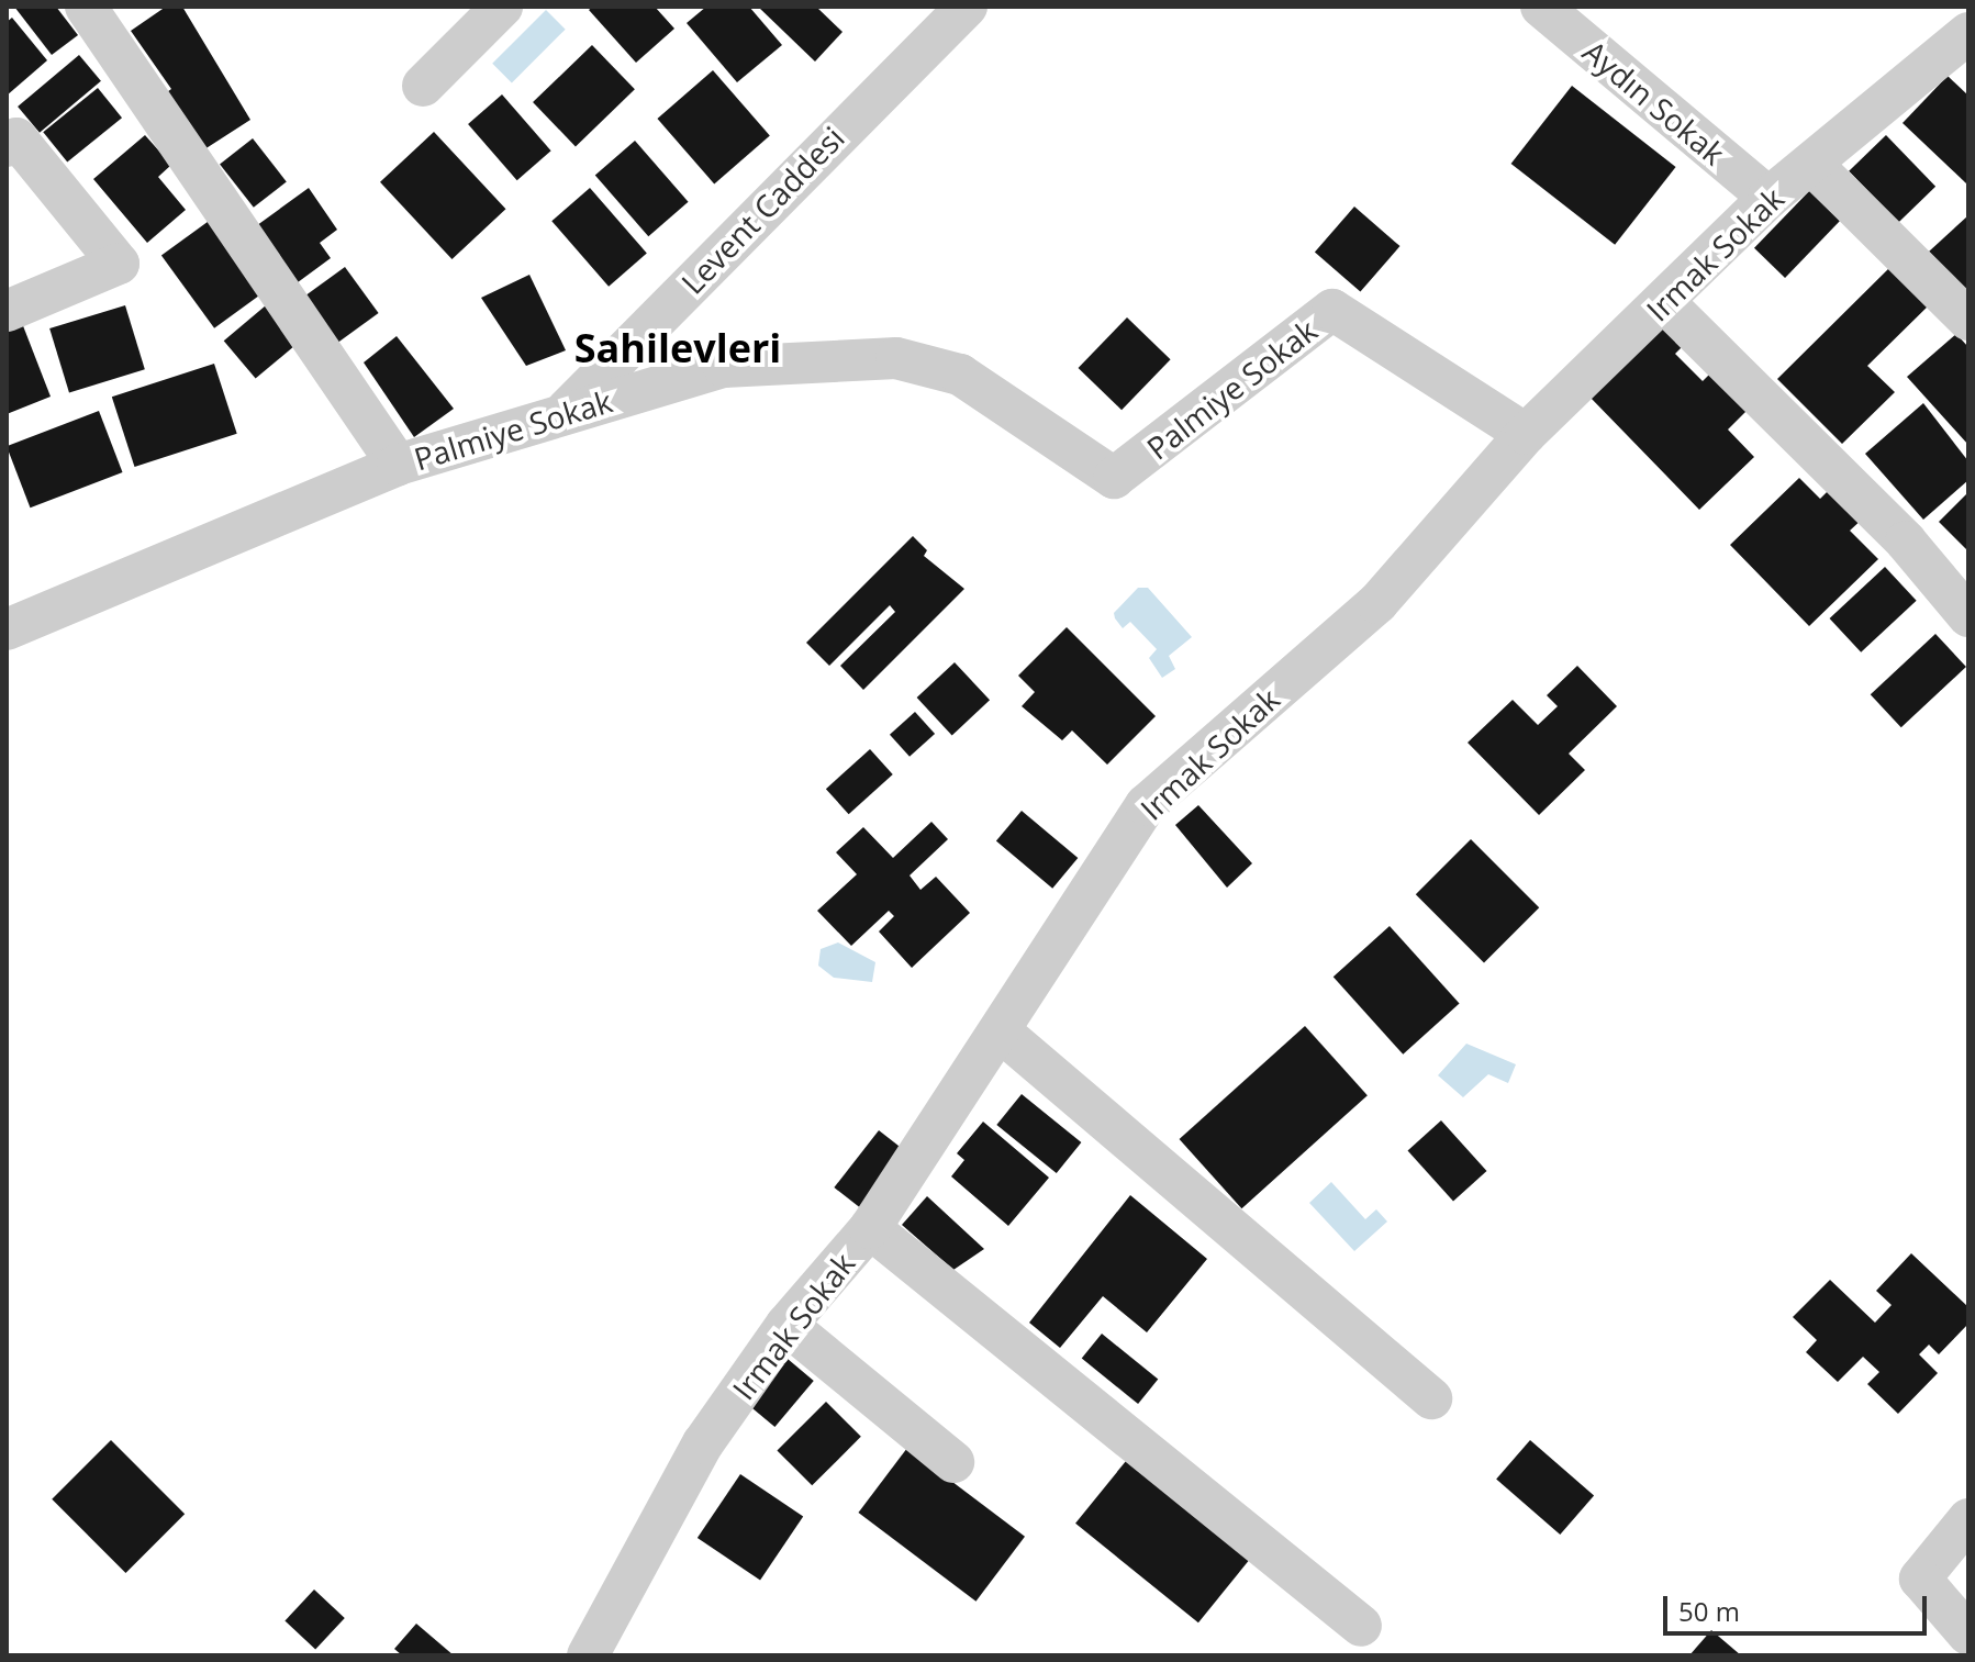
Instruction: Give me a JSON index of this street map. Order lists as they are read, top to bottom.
{
  "streets": {
    "street": [
      "Aydın Sokak",
      "Levent Caddesi",
      "Irmak Sokak",
      "Palmiye Sokak"
    ]
  },
  "crossings": [
    ["Aydın Sokak", "Irmak Sokak"],
    ["Levent Caddesi", "Palmiye Sokak"],
    ["Irmak Sokak", "Palmiye Sokak"]
  ],
  "districts": ["Sahilevleri"],
  "scale_bar": "50 m"
}
